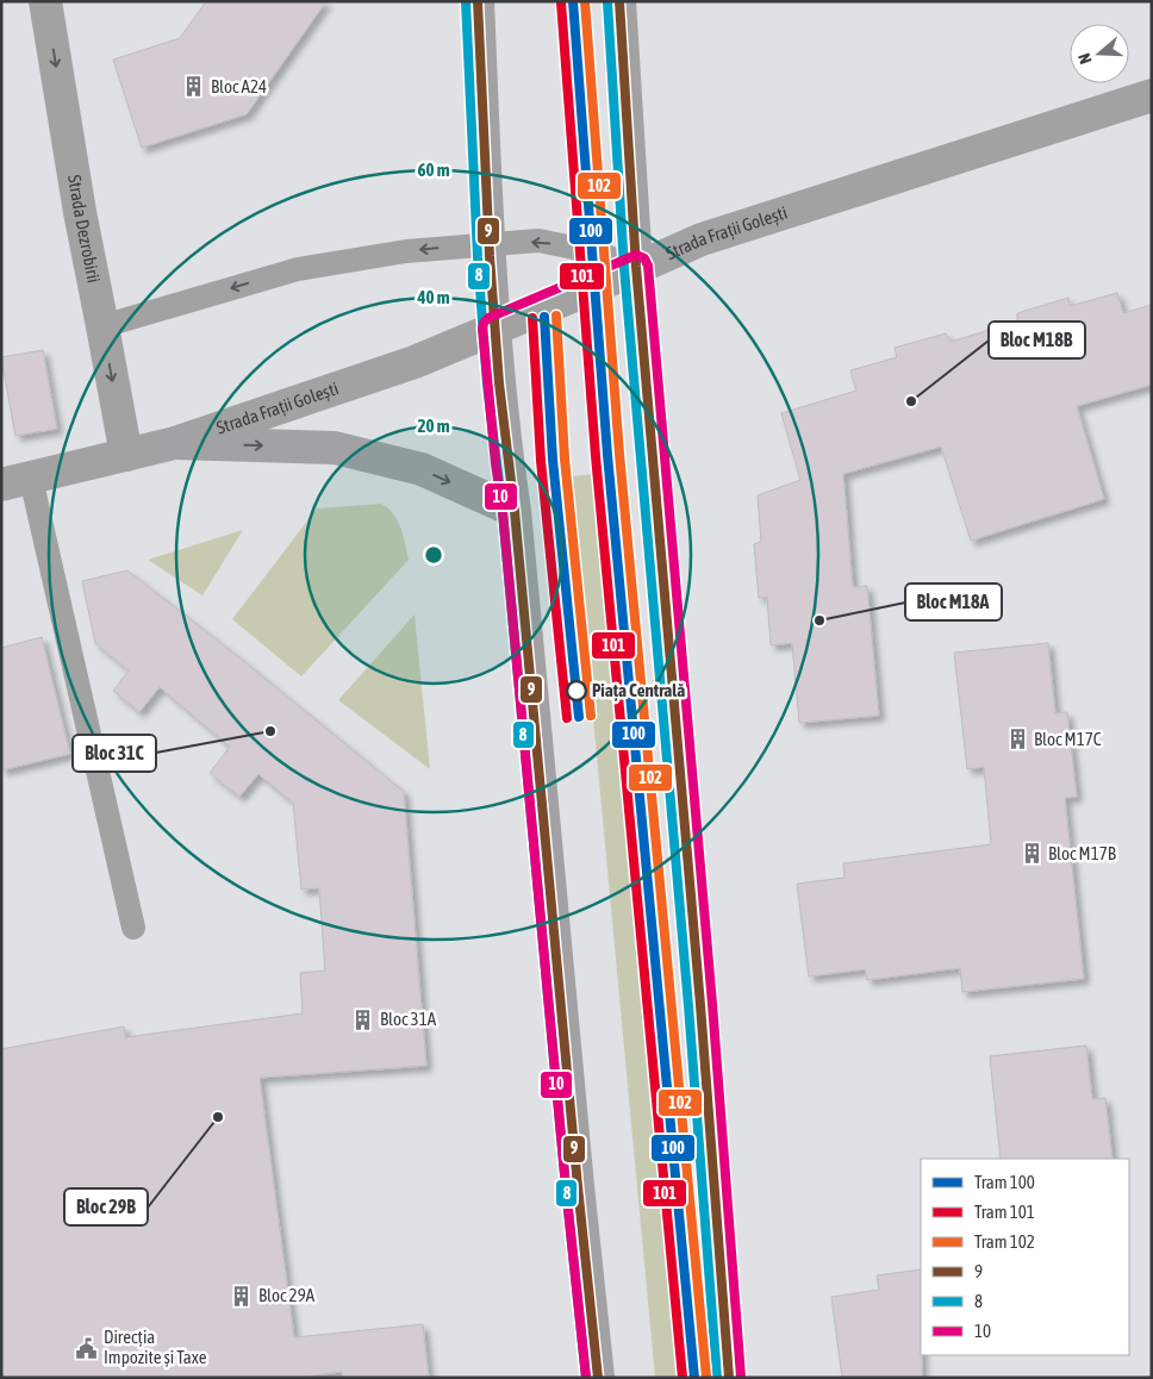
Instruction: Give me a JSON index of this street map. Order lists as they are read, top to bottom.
{
  "streets": {
    "street": ["Strada Dezrobirii", "Strada Frații Golești"]
  },
  "crossings": [
    ["Strada Dezrobirii", "Strada Frații Golești"]
  ],
  "one_way": ["Strada Dezrobirii"],
  "places": {
    "building": [
      "Bloc A24",
      "Bloc M17C",
      "Bloc M17B",
      "Bloc 31A",
      "Bloc 29A"
    ],
    "other": [
      "Bloc M18B",
      "Bloc M18A",
      "Piața Centrală",
      "Bloc 31C",
      "Bloc 29B"
    ],
    "public building": ["Direcția Impozite și Taxe"]
  },
  "lines": [
    "tram line 100",
    "tram line 102",
    "transit line 9",
    "transit line 8",
    "tram line 101",
    "transit line 10"
  ],
  "legend": [
    "Tram 100",
    "Tram 101",
    "Tram 102",
    "9",
    "8",
    "10"
  ],
  "north": "left",
  "rings": ["60 m", "40 m", "20 m"]
}
